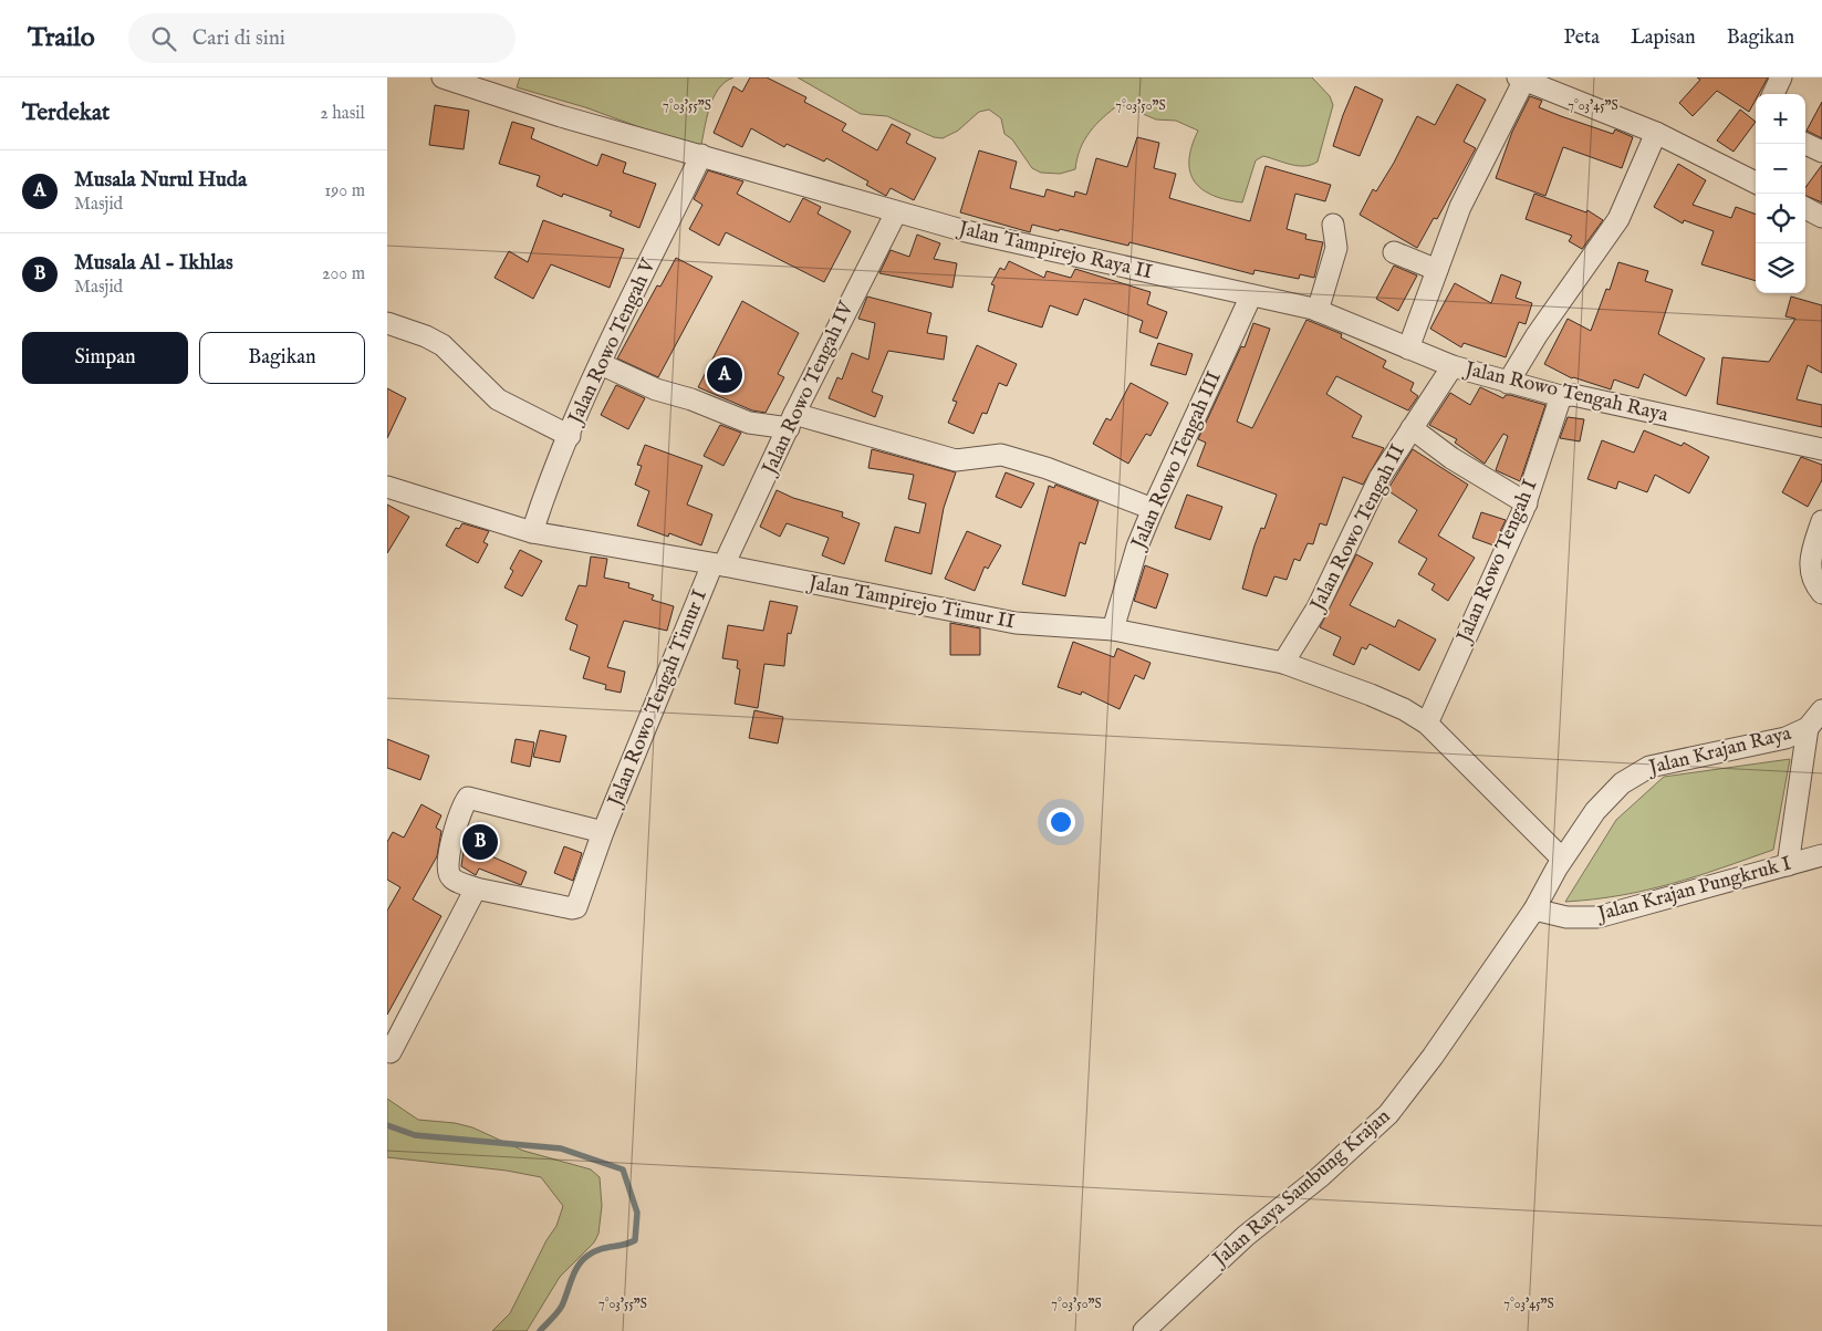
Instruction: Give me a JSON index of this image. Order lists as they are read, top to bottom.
{
  "streets": {
    "street": [
      "Jalan Tampirejo Raya II",
      "Jalan Rowo Tengah V",
      "Jalan Rowo Tengah IV",
      "Jalan Rowo Tengah Raya",
      "Jalan Rowo Tengah III",
      "Jalan Rowo Tengah II",
      "Jalan Rowo Tengah I",
      "Jalan Tampirejo Timur II",
      "Jalan Rowo Tengah Timur I",
      "Jalan Krajan Raya",
      "Jalan Krajan Pungkruk I",
      "Jalan Raya Sambung Krajan"
    ]
  },
  "crossings": [
    ["Jalan Tampirejo Raya II", "Jalan Rowo Tengah V"],
    ["Jalan Tampirejo Raya II", "Jalan Rowo Tengah IV"],
    ["Jalan Tampirejo Raya II", "Jalan Rowo Tengah Raya"],
    ["Jalan Tampirejo Raya II", "Jalan Rowo Tengah III"],
    ["Jalan Rowo Tengah V", "Jalan Tampirejo Timur II"],
    ["Jalan Rowo Tengah IV", "Jalan Tampirejo Timur II"],
    ["Jalan Rowo Tengah IV", "Jalan Rowo Tengah Timur I"],
    ["Jalan Rowo Tengah Raya", "Jalan Rowo Tengah II"],
    ["Jalan Rowo Tengah Raya", "Jalan Rowo Tengah I"],
    ["Jalan Rowo Tengah III", "Jalan Tampirejo Timur II"],
    ["Jalan Rowo Tengah II", "Jalan Tampirejo Timur II"],
    ["Jalan Rowo Tengah I", "Jalan Tampirejo Timur II"],
    ["Jalan Tampirejo Timur II", "Jalan Rowo Tengah Timur I"],
    ["Jalan Tampirejo Timur II", "Jalan Krajan Raya"],
    ["Jalan Tampirejo Timur II", "Jalan Raya Sambung Krajan"],
    ["Jalan Krajan Raya", "Jalan Raya Sambung Krajan"],
    ["Jalan Krajan Pungkruk I", "Jalan Raya Sambung Krajan"]
  ],
  "page": {
    "header": "Trailo",
    "search": "Cari di sini",
    "nav": ["Peta", "Lapisan", "Bagikan"],
    "heading": ["Terdekat", "2 hasil"],
    "map_buttons": ["+", "−"],
    "list": [
      {
        "mark": "A",
        "name": "Musala Nurul Huda",
        "note": "Masjid",
        "value": "190 m"
      },
      {
        "mark": "B",
        "name": "Musala Al - Ikhlas",
        "note": "Masjid",
        "value": "200 m"
      }
    ],
    "buttons": ["Simpan", "Bagikan"],
    "pins": ["A", "B"]
  },
  "coordinates": ["7°03'55\"S", "7°03'50\"S", "7°03'45\"S"]
}
